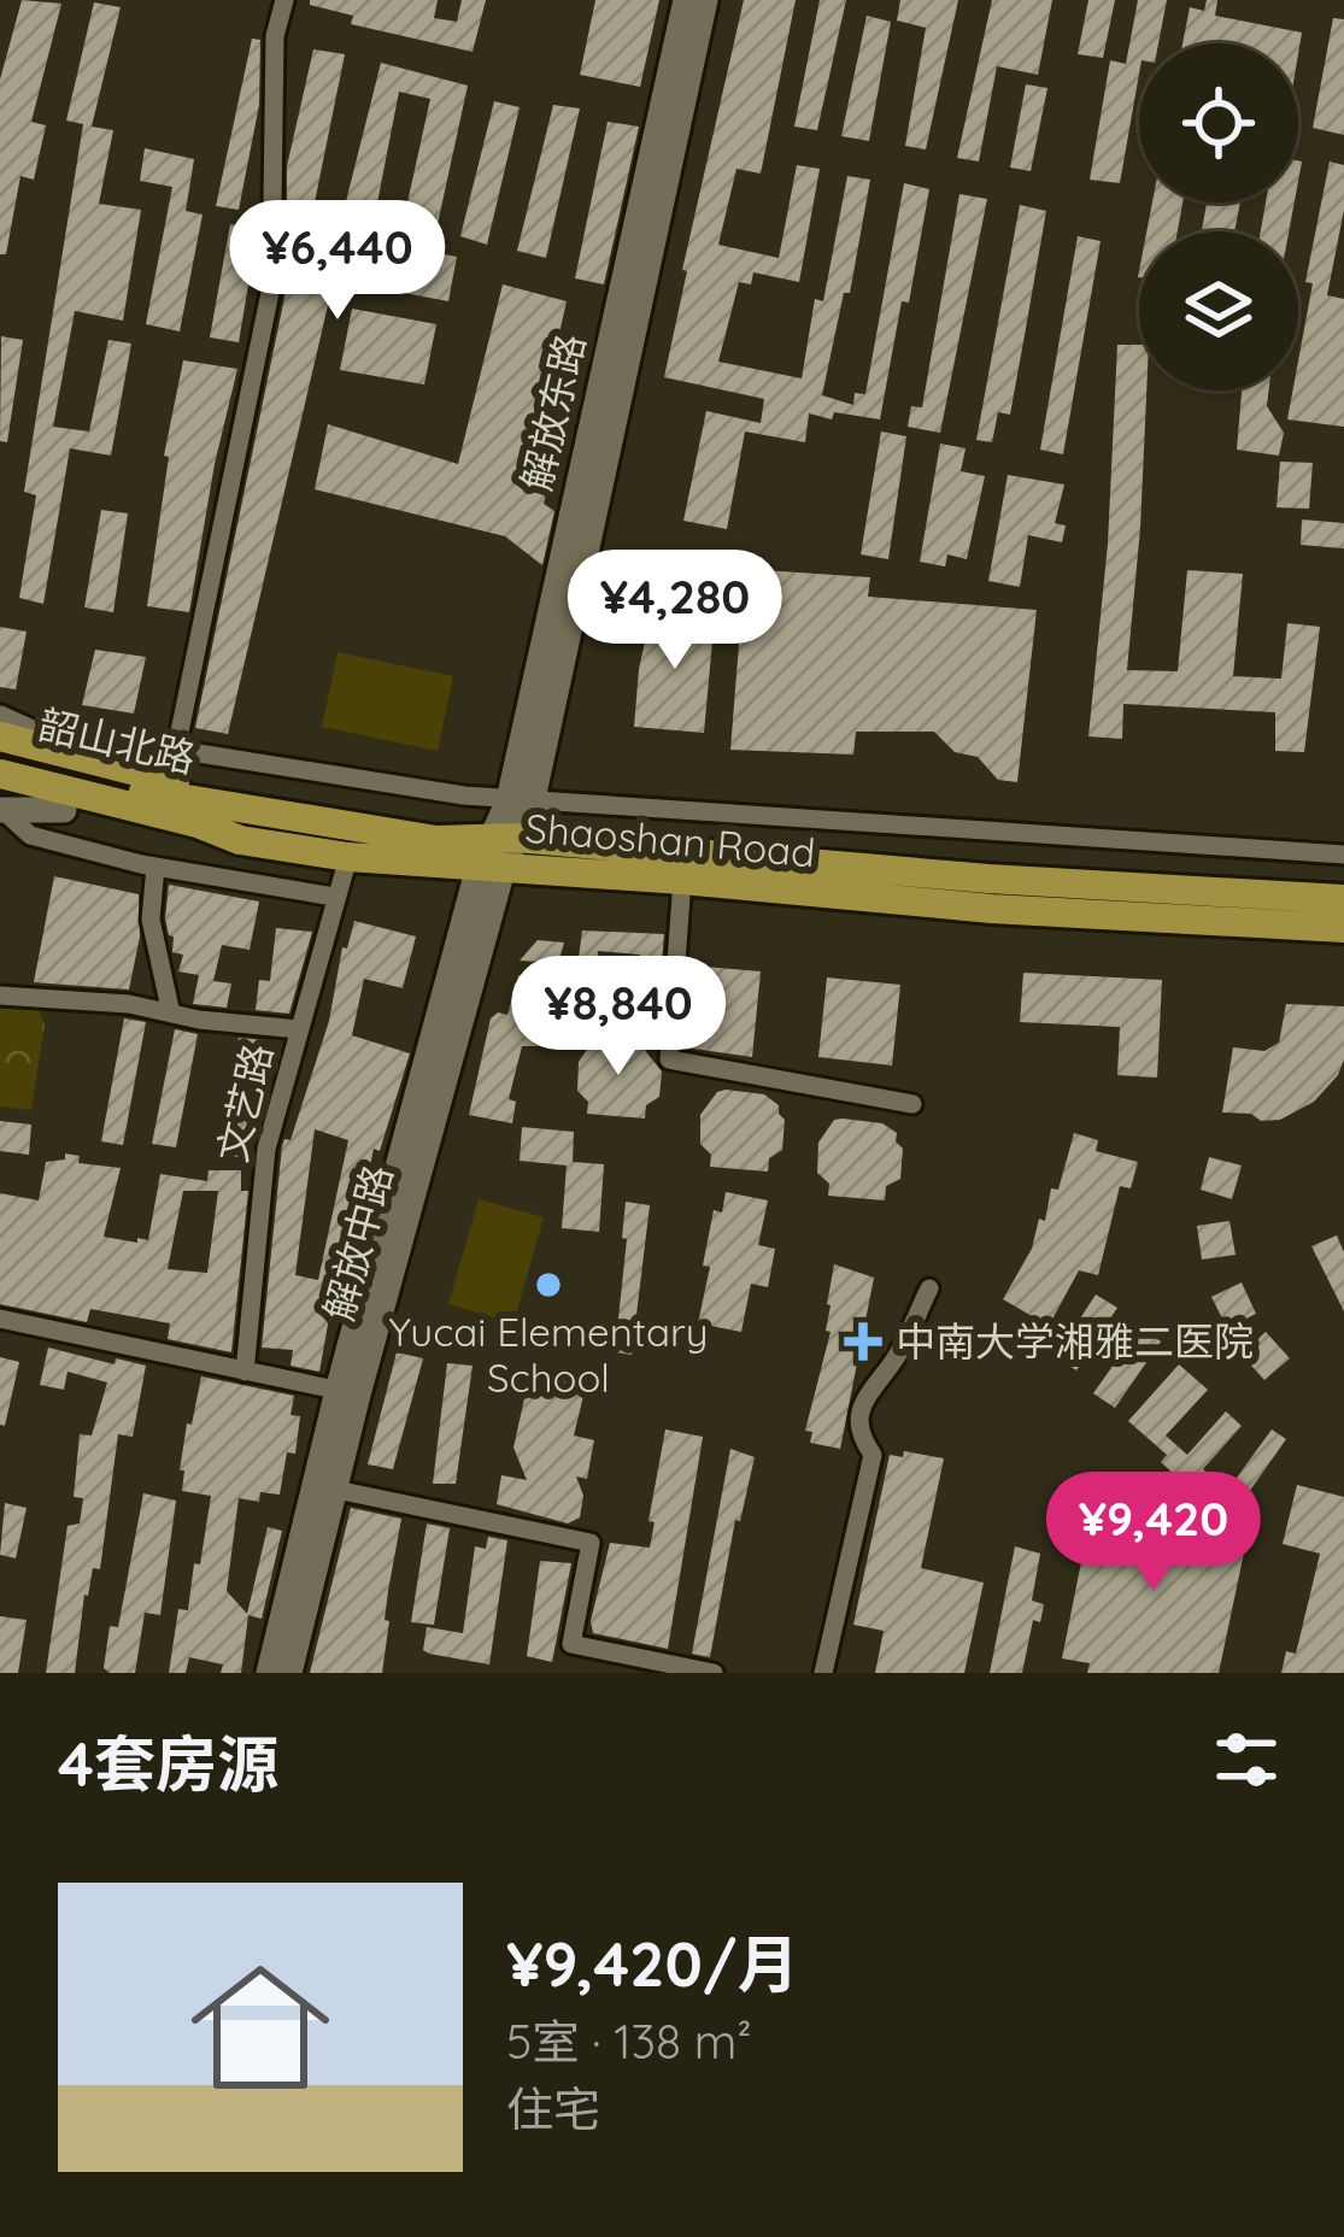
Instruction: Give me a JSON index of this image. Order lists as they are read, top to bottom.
{
  "streets": {
    "main road": [
      "解放东路",
      "韶山北路",
      "Shaoshan Road",
      "解放中路"
    ],
    "street": ["文艺路"]
  },
  "crossings": [
    ["解放东路", "Shaoshan Road"],
    ["解放东路", "解放中路"],
    ["韶山北路", "Shaoshan Road"],
    ["Shaoshan Road", "文艺路"],
    ["Shaoshan Road", "解放中路"]
  ],
  "places": {
    "other": ["Yucai Elementary School"],
    "health": ["中南大学湘雅二医院"]
  },
  "page": {
    "price": [
      "¥6,440",
      "¥4,280",
      "¥8,840",
      "¥9,420"
    ],
    "heading": "4套房源",
    "list": [
      {
        "name": "¥9,420/月",
        "note": "5室 · 138 m² · 住宅"
      }
    ]
  }
}
